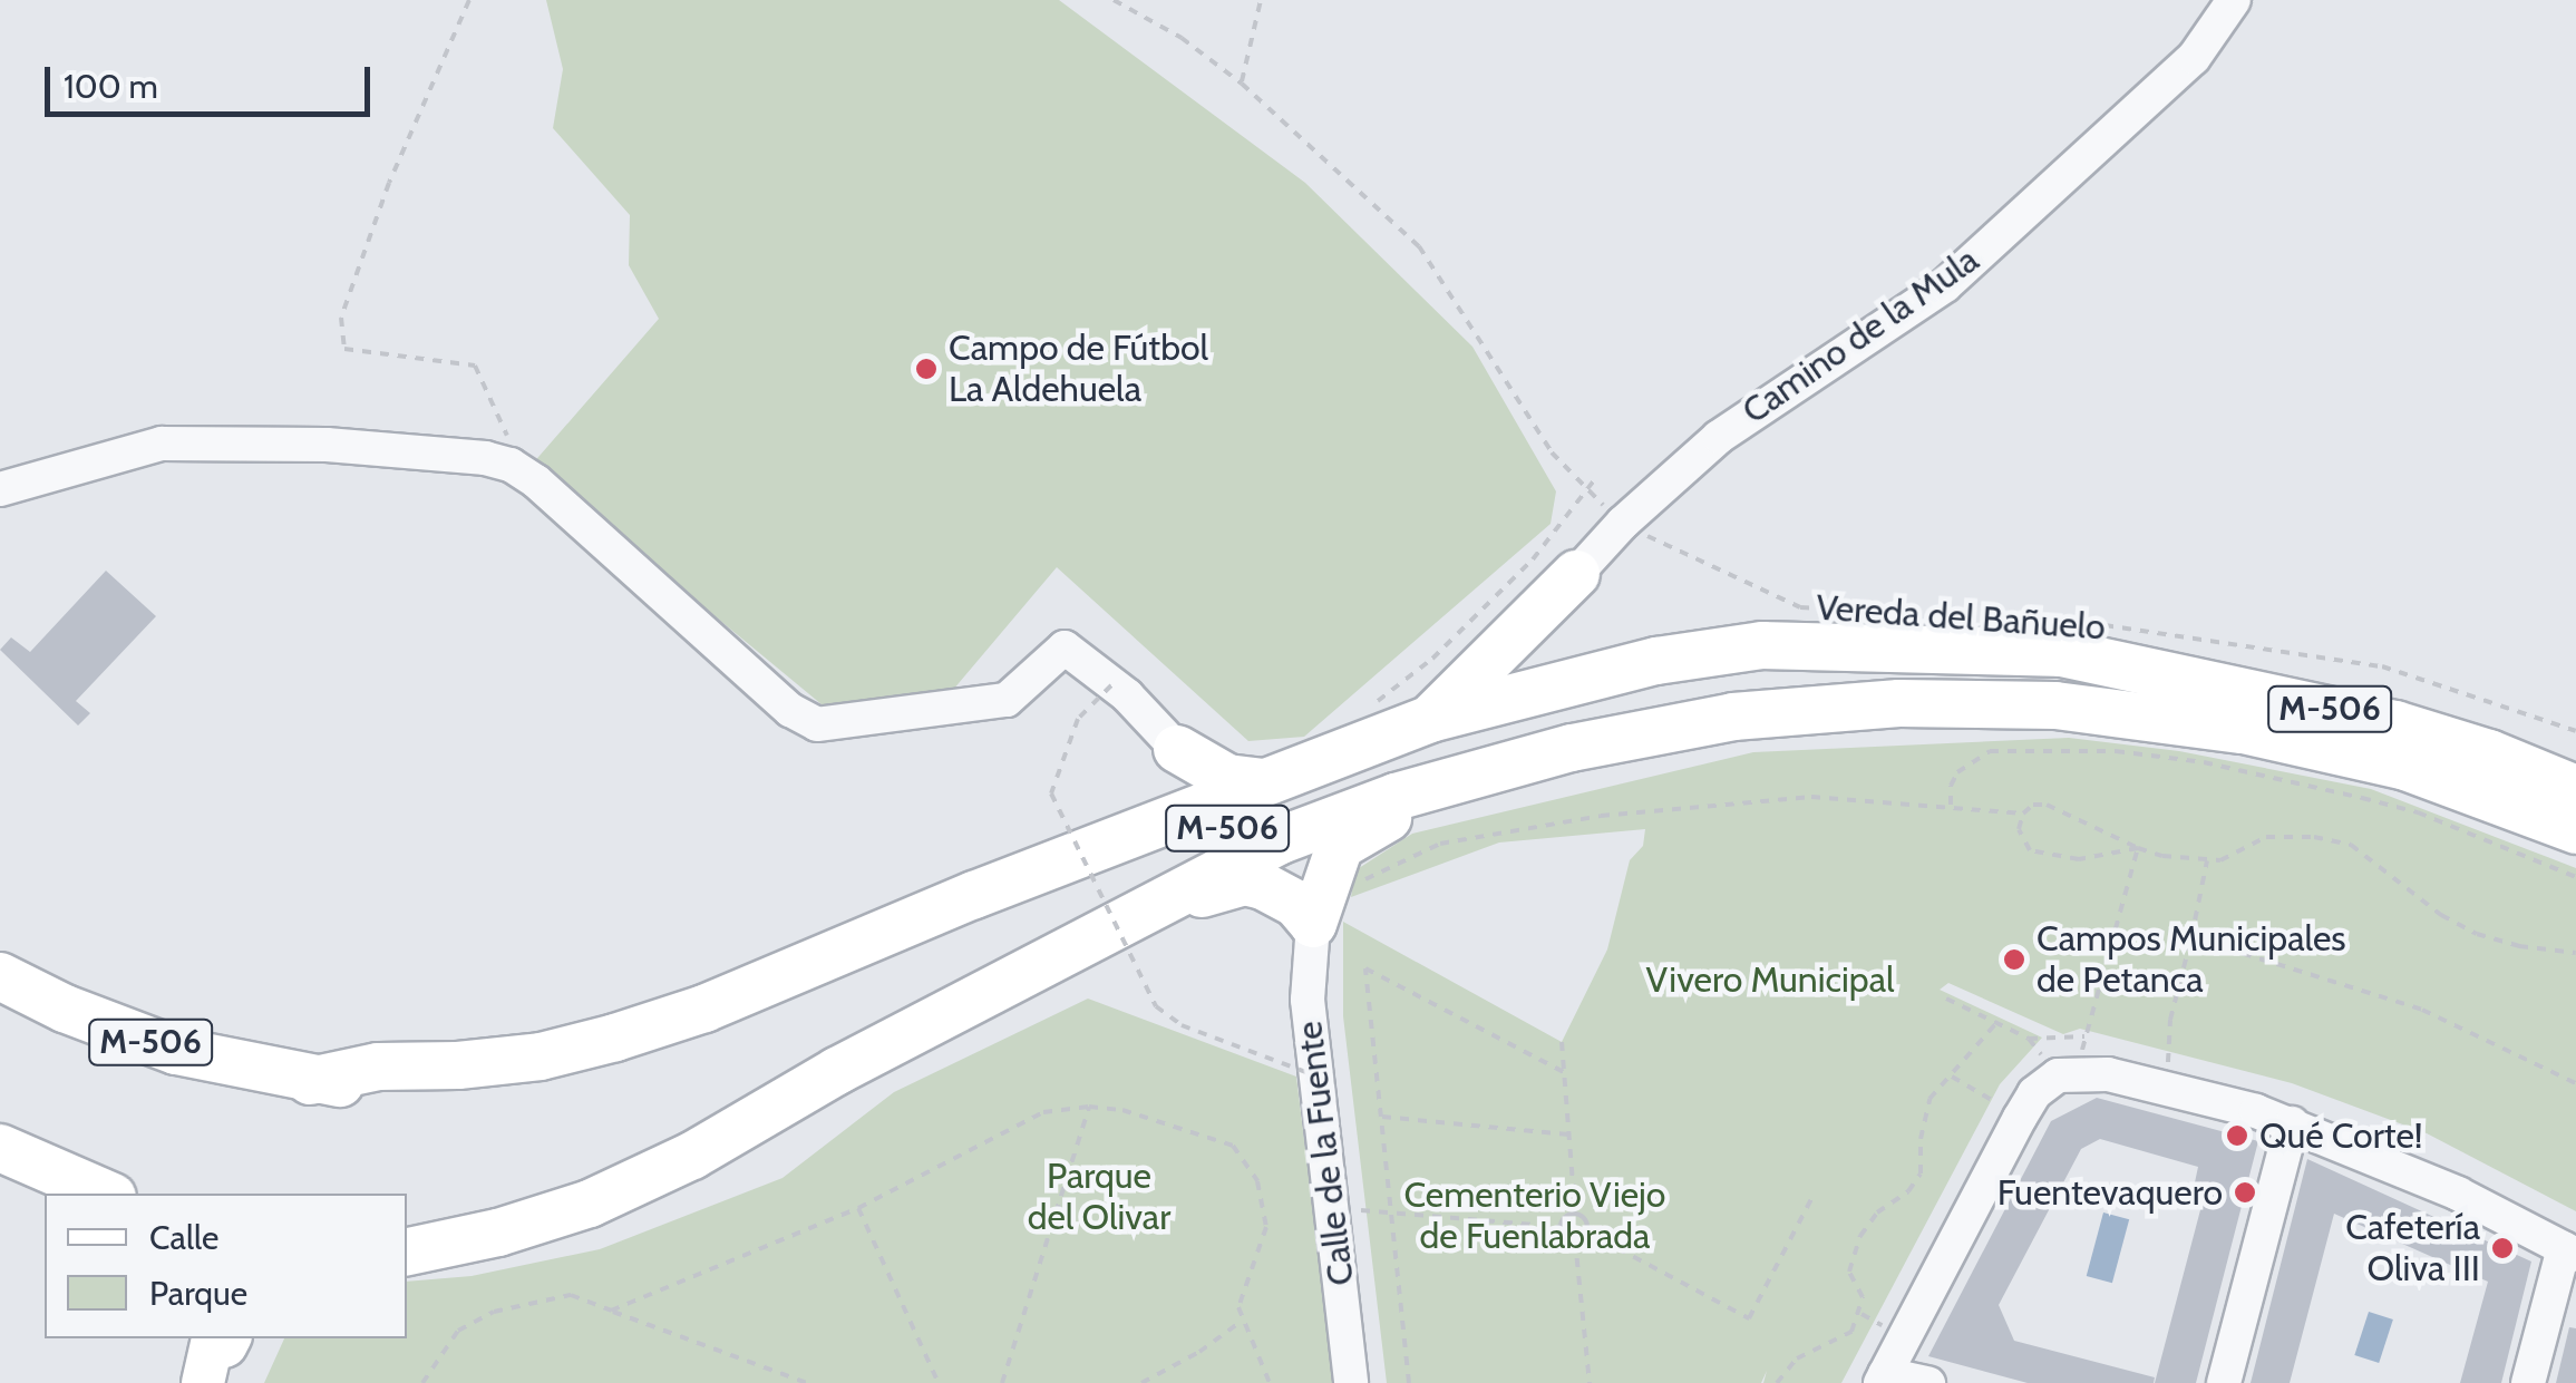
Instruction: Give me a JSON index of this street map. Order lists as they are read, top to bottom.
{
  "streets": {
    "highway": ["M-506"],
    "street": ["Camino de la Mula", "Calle de la Fuente"],
    "path": ["Vereda del Bañuelo"]
  },
  "crossings": [
    ["Camino de la Mula", "Vereda del Bañuelo"]
  ],
  "parks": ["Vivero Municipal", "Parque del Olivar", "Cementerio Viejo de Fuenlabrada"],
  "places": [
    "Campo de Fútbol La Aldehuela",
    "Campos Municipales de Petanca",
    "Qué Corte!",
    "Fuentevaquero",
    "Cafetería Oliva III"
  ],
  "legend": ["Calle", "Parque"],
  "scale_bar": "100 m"
}
